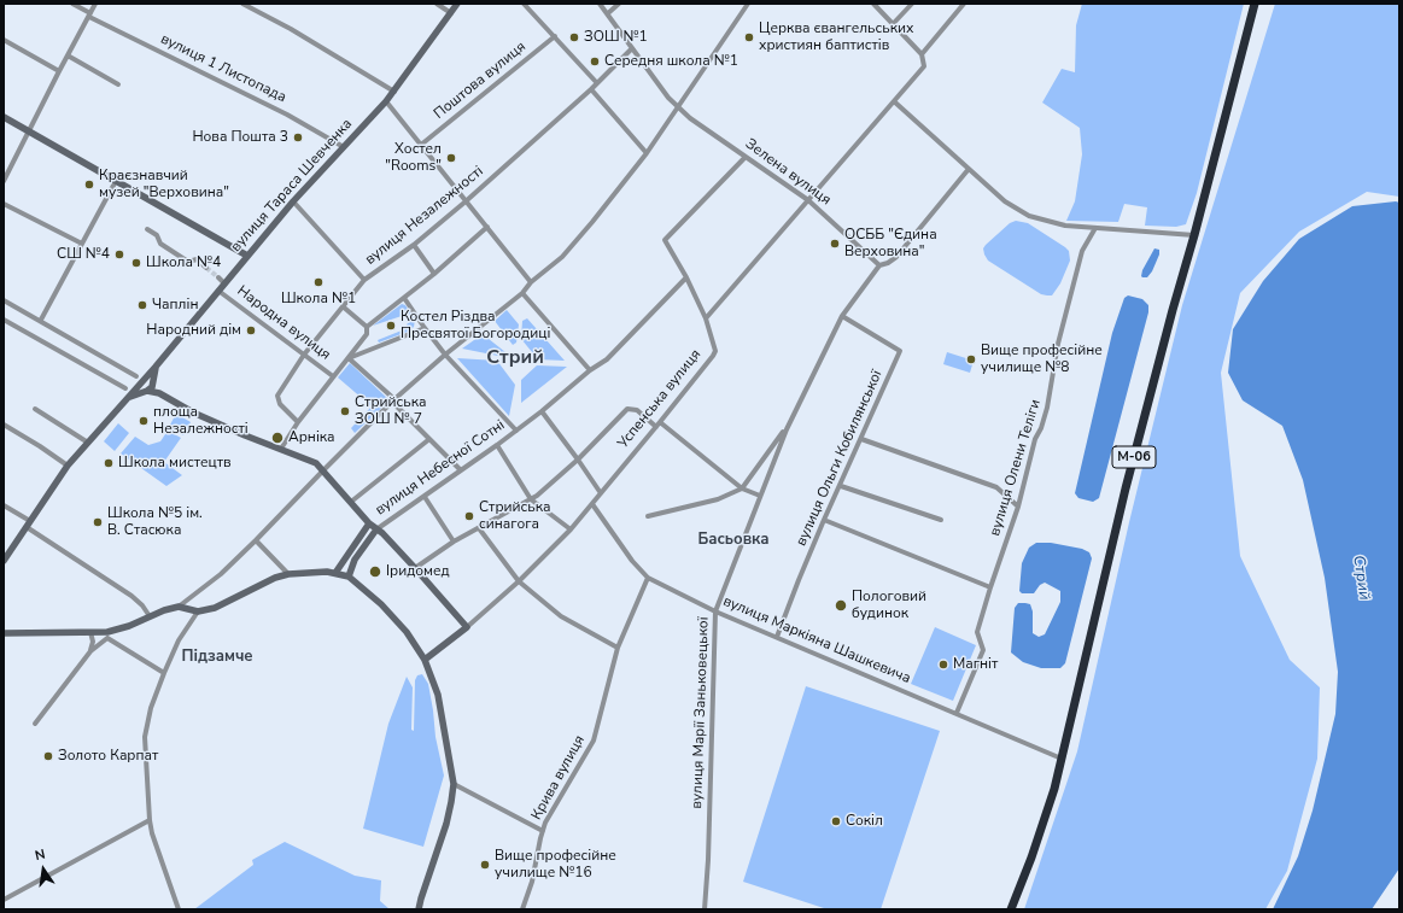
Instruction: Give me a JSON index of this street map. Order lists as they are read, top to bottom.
{
  "streets": {
    "highway": ["М-06"],
    "main road": ["вулиця Тараса Шевченка", "Успенська вулиця", "вулиця Небесної Сотні"],
    "street": [
      "вулиця 1 Листопада",
      "Поштова вулиця",
      "Зелена вулиця",
      "вулиця Незалежності",
      "Народна вулиця",
      "вулиця Ольги Кобилянської",
      "вулиця Олени Теліги",
      "вулиця Маркіяна Шашкевича",
      "вулиця Марії Заньковецької",
      "Крива вулиця"
    ]
  },
  "crossings": [
    ["вулиця 1 Листопада", "вулиця Тараса Шевченка"],
    ["Зелена вулиця", "вулиця Незалежності"],
    ["Зелена вулиця", "вулиця Марії Заньковецької"],
    ["вулиця Тараса Шевченка", "Народна вулиця"],
    ["вулиця Незалежності", "Народна вулиця"],
    ["Успенська вулиця", "вулиця Маркіяна Шашкевича"],
    ["М-06", "вулиця Маркіяна Шашкевича"],
    ["вулиця Ольги Кобилянської", "вулиця Маркіяна Шашкевича"],
    ["вулиця Ольги Кобилянської", "вулиця Марії Заньковецької"],
    ["вулиця Олени Теліги", "вулиця Маркіяна Шашкевича"],
    ["вулиця Маркіяна Шашкевича", "вулиця Марії Заньковецької"],
    ["вулиця Маркіяна Шашкевича", "Крива вулиця"]
  ],
  "districts": ["Стрий", "Басьовка", "Підзамче"],
  "water": ["Стрий"],
  "places": [
    "ЗОШ №1",
    "Церква євангельських християн баптистів",
    "Середня школа №1",
    "Нова Пошта 3",
    "Хостел \"Rooms\"",
    "Краєзнавчий музей \"Верховина\"",
    "ОСББ \"Єдина Верховина\"",
    "СШ №4",
    "Школа №4",
    "Школа №1",
    "Чаплін",
    "Костел Різдва Пресвятої Богородиці",
    "Народний дім",
    "Вище професійне училище №8",
    "Стрийська ЗОШ № 7",
    "площа Незалежності",
    "Арніка",
    "Школа мистецтв",
    "Стрийська синагога",
    "Школа №5 ім. В. Стасюка",
    "Іридомед",
    "Пологовий будинок",
    "Магніт",
    "Золото Карпат",
    "Сокіл",
    "Вище професійне училище №16"
  ],
  "north": "top"
}
